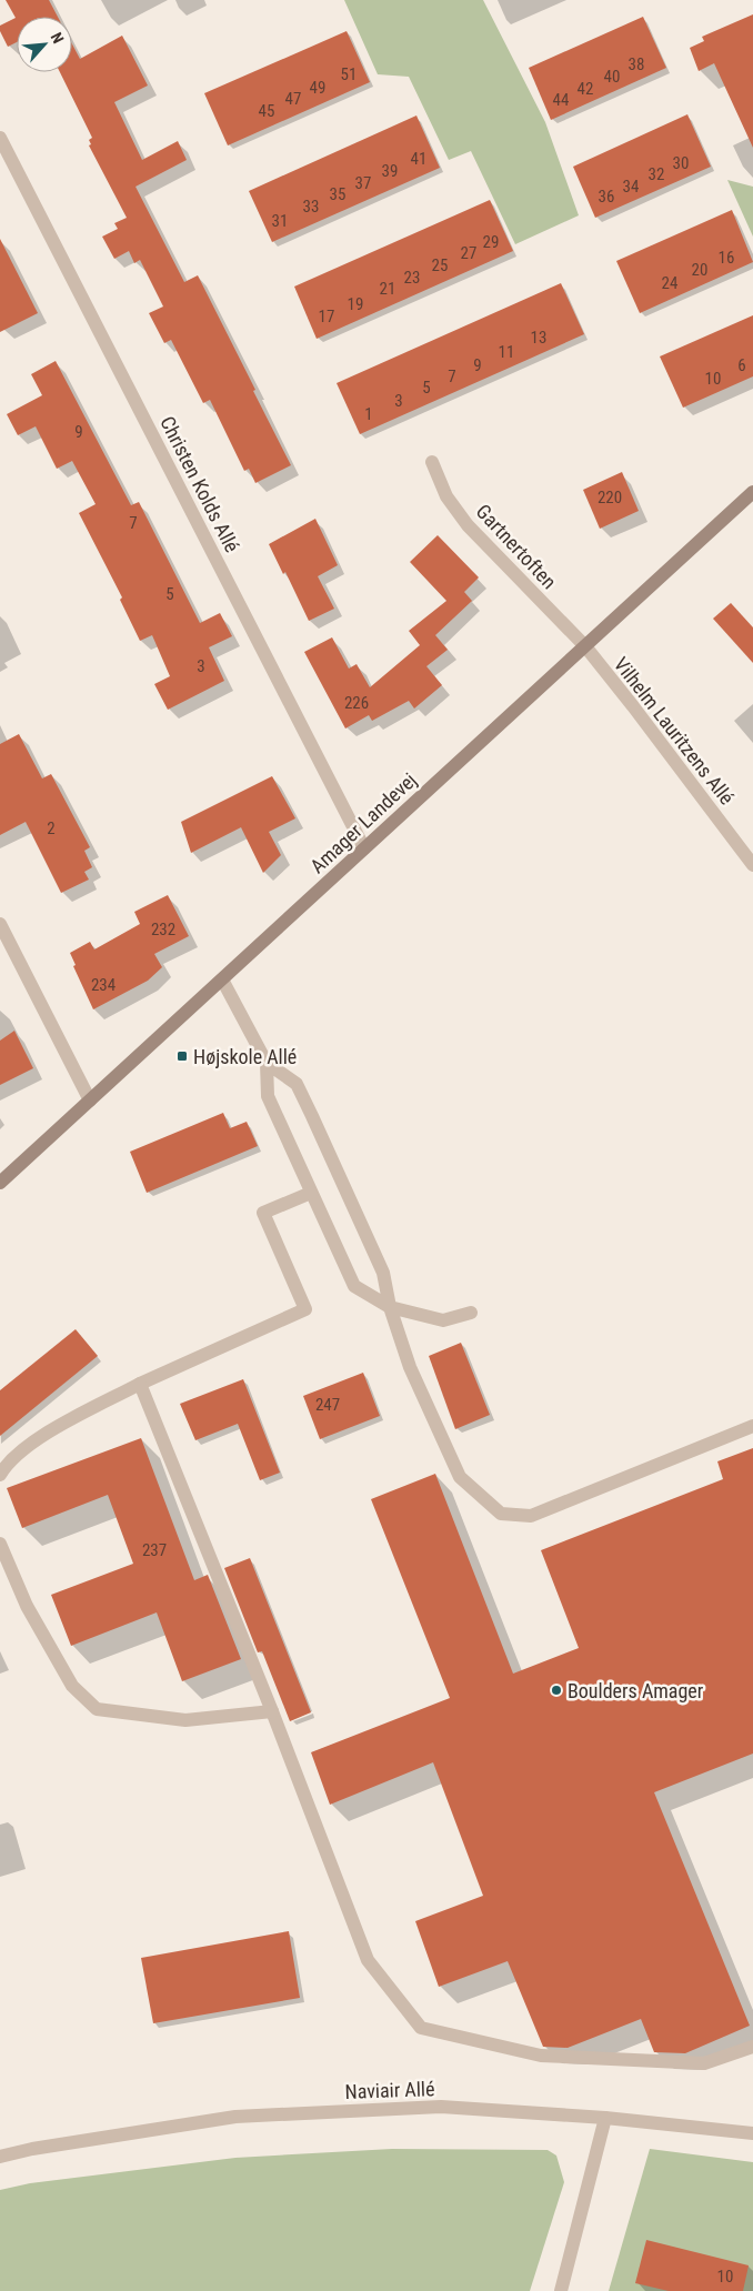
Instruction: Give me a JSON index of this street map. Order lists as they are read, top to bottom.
{
  "streets": {
    "street": [
      "Christen Kolds Allé",
      "Gartnertoften",
      "Vilhelm Lauritzens Allé",
      "Amager Landevej",
      "Naviair Allé"
    ]
  },
  "crossings": [
    ["Christen Kolds Allé", "Amager Landevej"],
    ["Gartnertoften", "Vilhelm Lauritzens Allé"],
    ["Gartnertoften", "Amager Landevej"],
    ["Vilhelm Lauritzens Allé", "Amager Landevej"]
  ],
  "places": {
    "transit": ["Højskole Allé"],
    "other": ["Boulders Amager"]
  },
  "house_numbers": [
    "38",
    "51",
    "40",
    "49",
    "42",
    "47",
    "44",
    "45",
    "41",
    "30",
    "39",
    "32",
    "37",
    "34",
    "35",
    "36",
    "33",
    "31",
    "29",
    "27",
    "16",
    "25",
    "20",
    "23",
    "24",
    "21",
    "19",
    "17",
    "13",
    "11",
    "9",
    "6",
    "7",
    "10",
    "5",
    "3",
    "1",
    "9",
    "220",
    "7",
    "5",
    "3",
    "226",
    "2",
    "232",
    "234",
    "247",
    "237",
    "10"
  ],
  "north": "top right"
}
